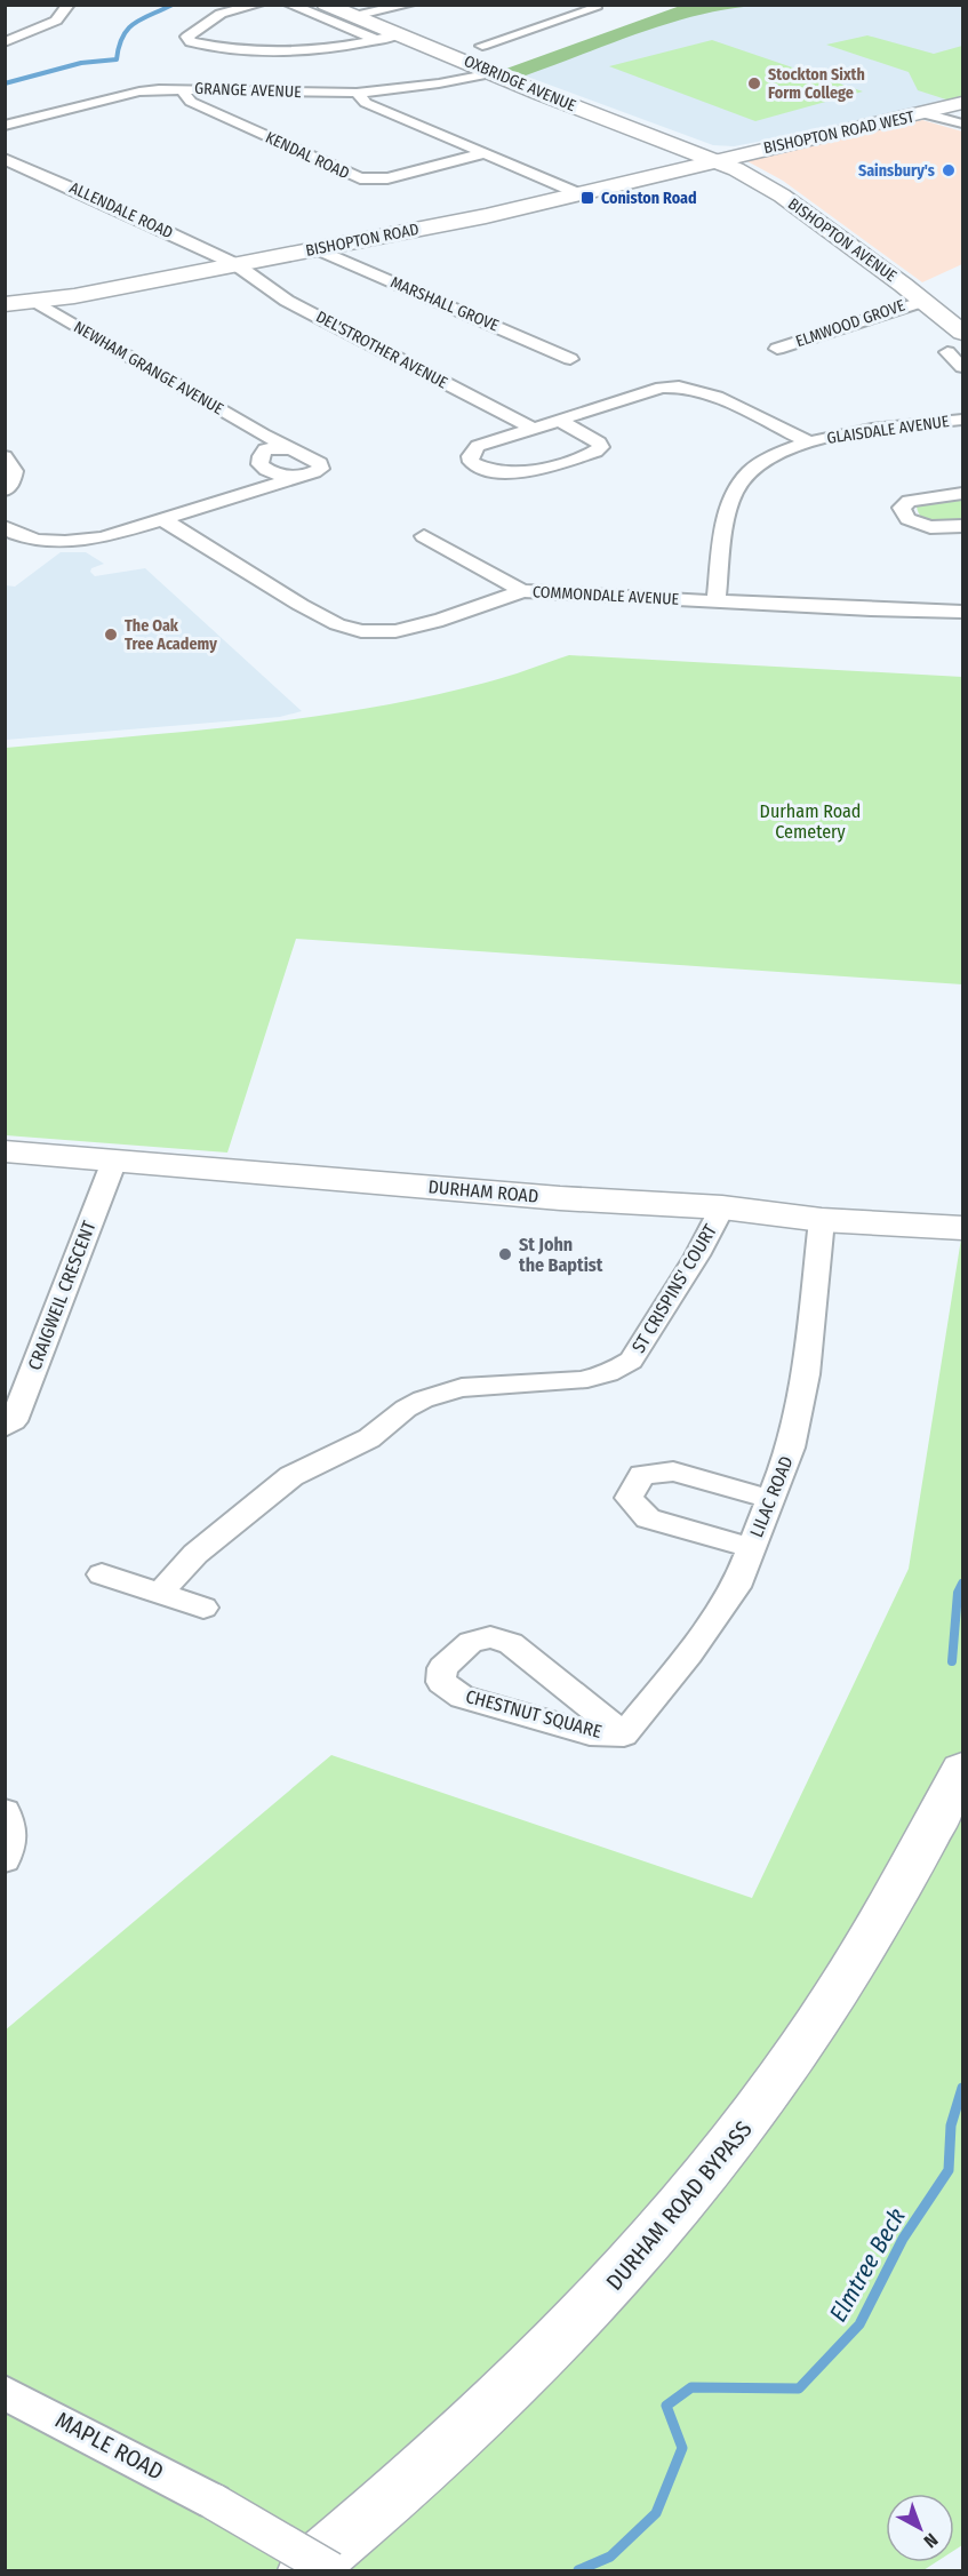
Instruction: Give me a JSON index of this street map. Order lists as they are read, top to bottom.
{
  "streets": {
    "street": [
      "OXBRIDGE AVENUE",
      "GRANGE AVENUE",
      "BISHOPTON ROAD WEST",
      "KENDAL ROAD",
      "ALLENDALE ROAD",
      "BISHOPTON ROAD",
      "BISHOPTON AVENUE",
      "MARSHALL GROVE",
      "ELMWOOD GROVE",
      "DEL'STROTHER AVENUE",
      "NEWHAM GRANGE AVENUE",
      "GLAISDALE AVENUE",
      "COMMONDALE AVENUE",
      "DURHAM ROAD",
      "ST CRISPINS' COURT",
      "CRAIGWEIL CRESCENT",
      "LILAC ROAD",
      "CHESTNUT SQUARE",
      "DURHAM ROAD BYPASS",
      "MAPLE ROAD"
    ]
  },
  "crossings": [
    ["OXBRIDGE AVENUE", "GRANGE AVENUE"],
    ["OXBRIDGE AVENUE", "BISHOPTON ROAD WEST"],
    ["OXBRIDGE AVENUE", "BISHOPTON ROAD"],
    ["OXBRIDGE AVENUE", "BISHOPTON AVENUE"],
    ["GRANGE AVENUE", "KENDAL ROAD"],
    ["BISHOPTON ROAD WEST", "BISHOPTON ROAD"],
    ["BISHOPTON ROAD WEST", "BISHOPTON AVENUE"],
    ["ALLENDALE ROAD", "BISHOPTON ROAD"],
    ["ALLENDALE ROAD", "DEL'STROTHER AVENUE"],
    ["BISHOPTON ROAD", "BISHOPTON AVENUE"],
    ["BISHOPTON ROAD", "MARSHALL GROVE"],
    ["BISHOPTON ROAD", "DEL'STROTHER AVENUE"],
    ["BISHOPTON ROAD", "NEWHAM GRANGE AVENUE"],
    ["BISHOPTON AVENUE", "ELMWOOD GROVE"],
    ["GLAISDALE AVENUE", "COMMONDALE AVENUE"],
    ["DURHAM ROAD", "ST CRISPINS' COURT"],
    ["DURHAM ROAD", "CRAIGWEIL CRESCENT"],
    ["DURHAM ROAD", "LILAC ROAD"],
    ["LILAC ROAD", "CHESTNUT SQUARE"]
  ],
  "water": ["Elmtree Beck"],
  "parks": ["Durham Road Cemetery"],
  "places": {
    "other": [
      "Stockton Sixth Form College",
      "Sainsbury's",
      "The Oak Tree Academy",
      "St John the Baptist"
    ],
    "transit": ["Coniston Road"]
  },
  "north": "bottom right"
}
